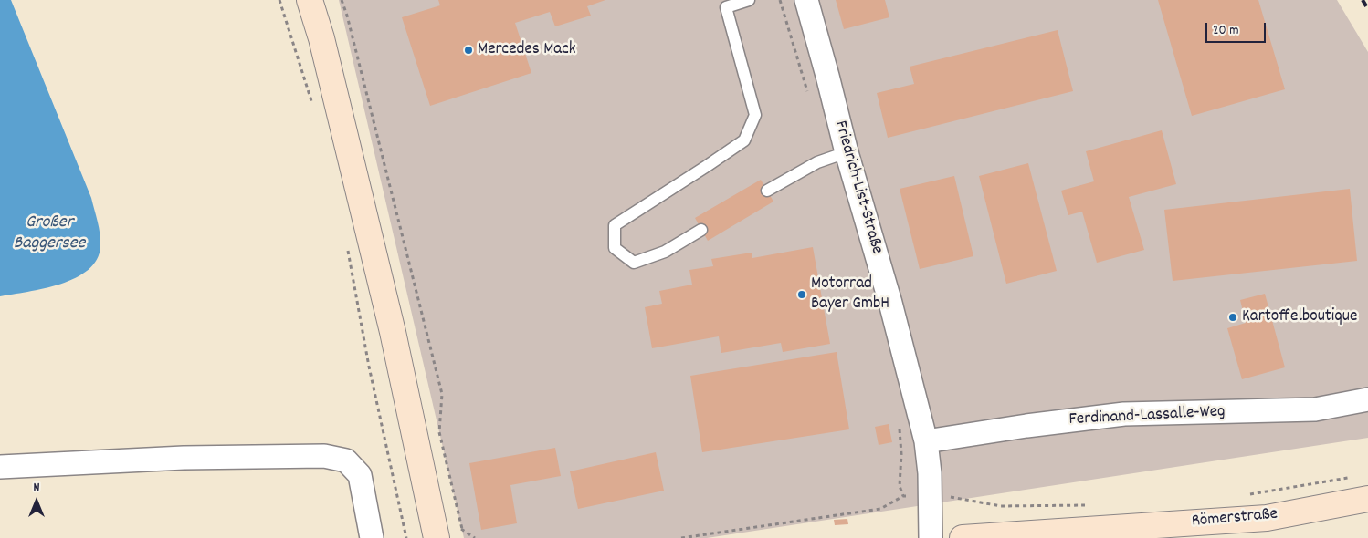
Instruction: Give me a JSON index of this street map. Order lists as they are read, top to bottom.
{
  "streets": {
    "main road": ["Römerstraße"],
    "street": ["Friedrich-List-Straße", "Ferdinand-Lassalle-Weg"]
  },
  "crossings": [
    ["Friedrich-List-Straße", "Ferdinand-Lassalle-Weg"]
  ],
  "water": ["Großer Baggersee"],
  "places": ["Mercedes Mack", "Motorrad Bayer GmbH", "Kartoffelboutique"],
  "scale_bar": "20 m",
  "north": "top"
}
